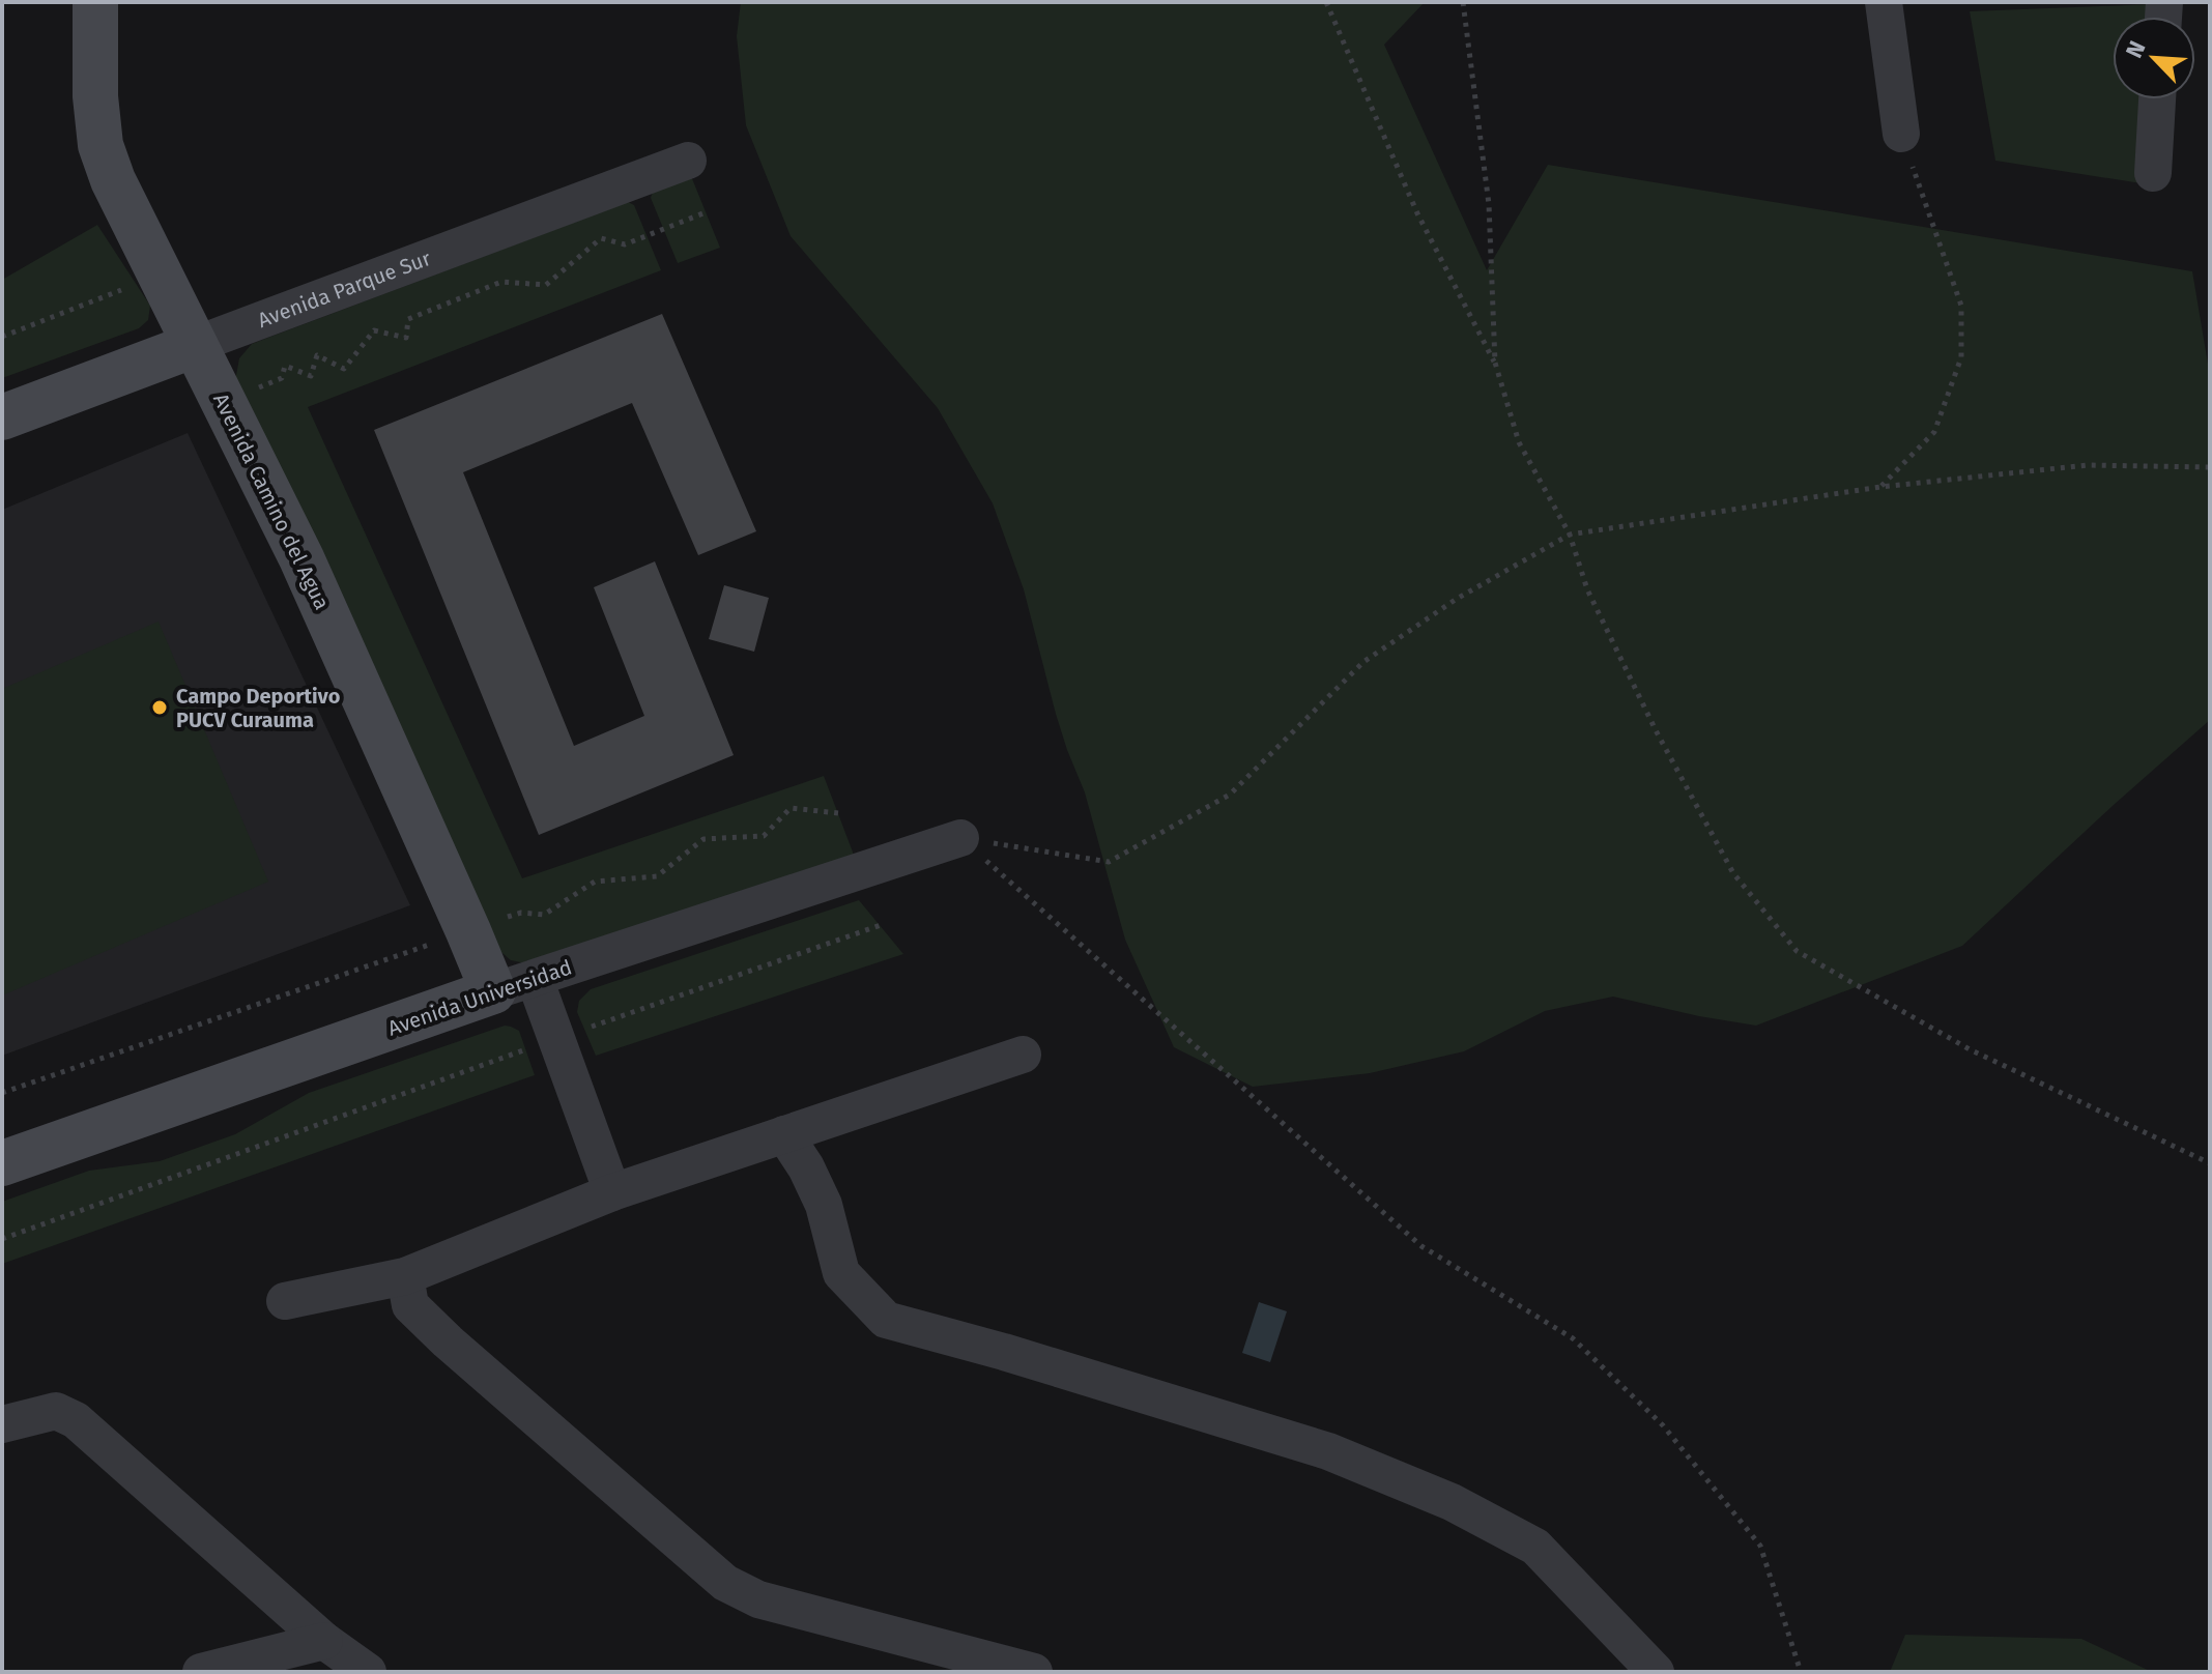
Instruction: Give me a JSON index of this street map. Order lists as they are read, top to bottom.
{
  "streets": {
    "street": ["Avenida Parque Sur", "Avenida Camino del Agua", "Avenida Universidad"]
  },
  "crossings": [
    ["Avenida Parque Sur", "Avenida Camino del Agua"],
    ["Avenida Camino del Agua", "Avenida Universidad"]
  ],
  "places": ["Campo Deportivo PUCV Curauma"],
  "north": "top left"
}
